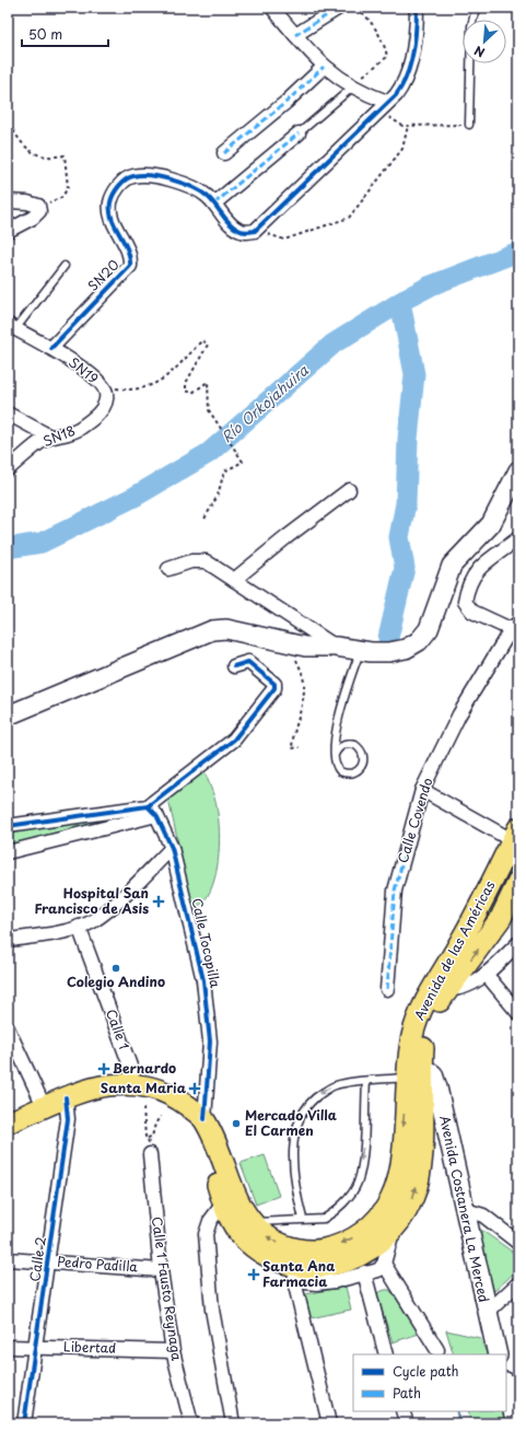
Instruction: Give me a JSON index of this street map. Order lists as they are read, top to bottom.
{
  "streets": {
    "main road": ["Avenida de las Américas", "Avenida Costanera La Merced"],
    "street": [
      "SN20",
      "SN19",
      "SN18",
      "Calle Covendo",
      "Calle Tocopilla",
      "Calle 1",
      "Calle 2",
      "Pedro Padilla",
      "Calle 1 Fausto Reynaga",
      "Libertad"
    ]
  },
  "crossings": [
    ["SN20", "SN19"],
    ["SN19", "SN18"],
    ["Avenida de las Américas", "Avenida Costanera La Merced"],
    ["Calle 2", "Pedro Padilla"],
    ["Calle 2", "Libertad"],
    ["Pedro Padilla", "Calle 1 Fausto Reynaga"],
    ["Calle 1 Fausto Reynaga", "Libertad"]
  ],
  "water": ["Río Orkojahuira"],
  "places": {
    "health": [
      "Hospital San Francisco de Asis",
      "Bernardo",
      "Santa Maria",
      "Santa Ana Farmacia"
    ],
    "other": ["Colegio Andino", "Mercado Villa El Carmen"]
  },
  "legend": ["Cycle path", "Path"],
  "scale_bar": "50 m",
  "north": "bottom left"
}
